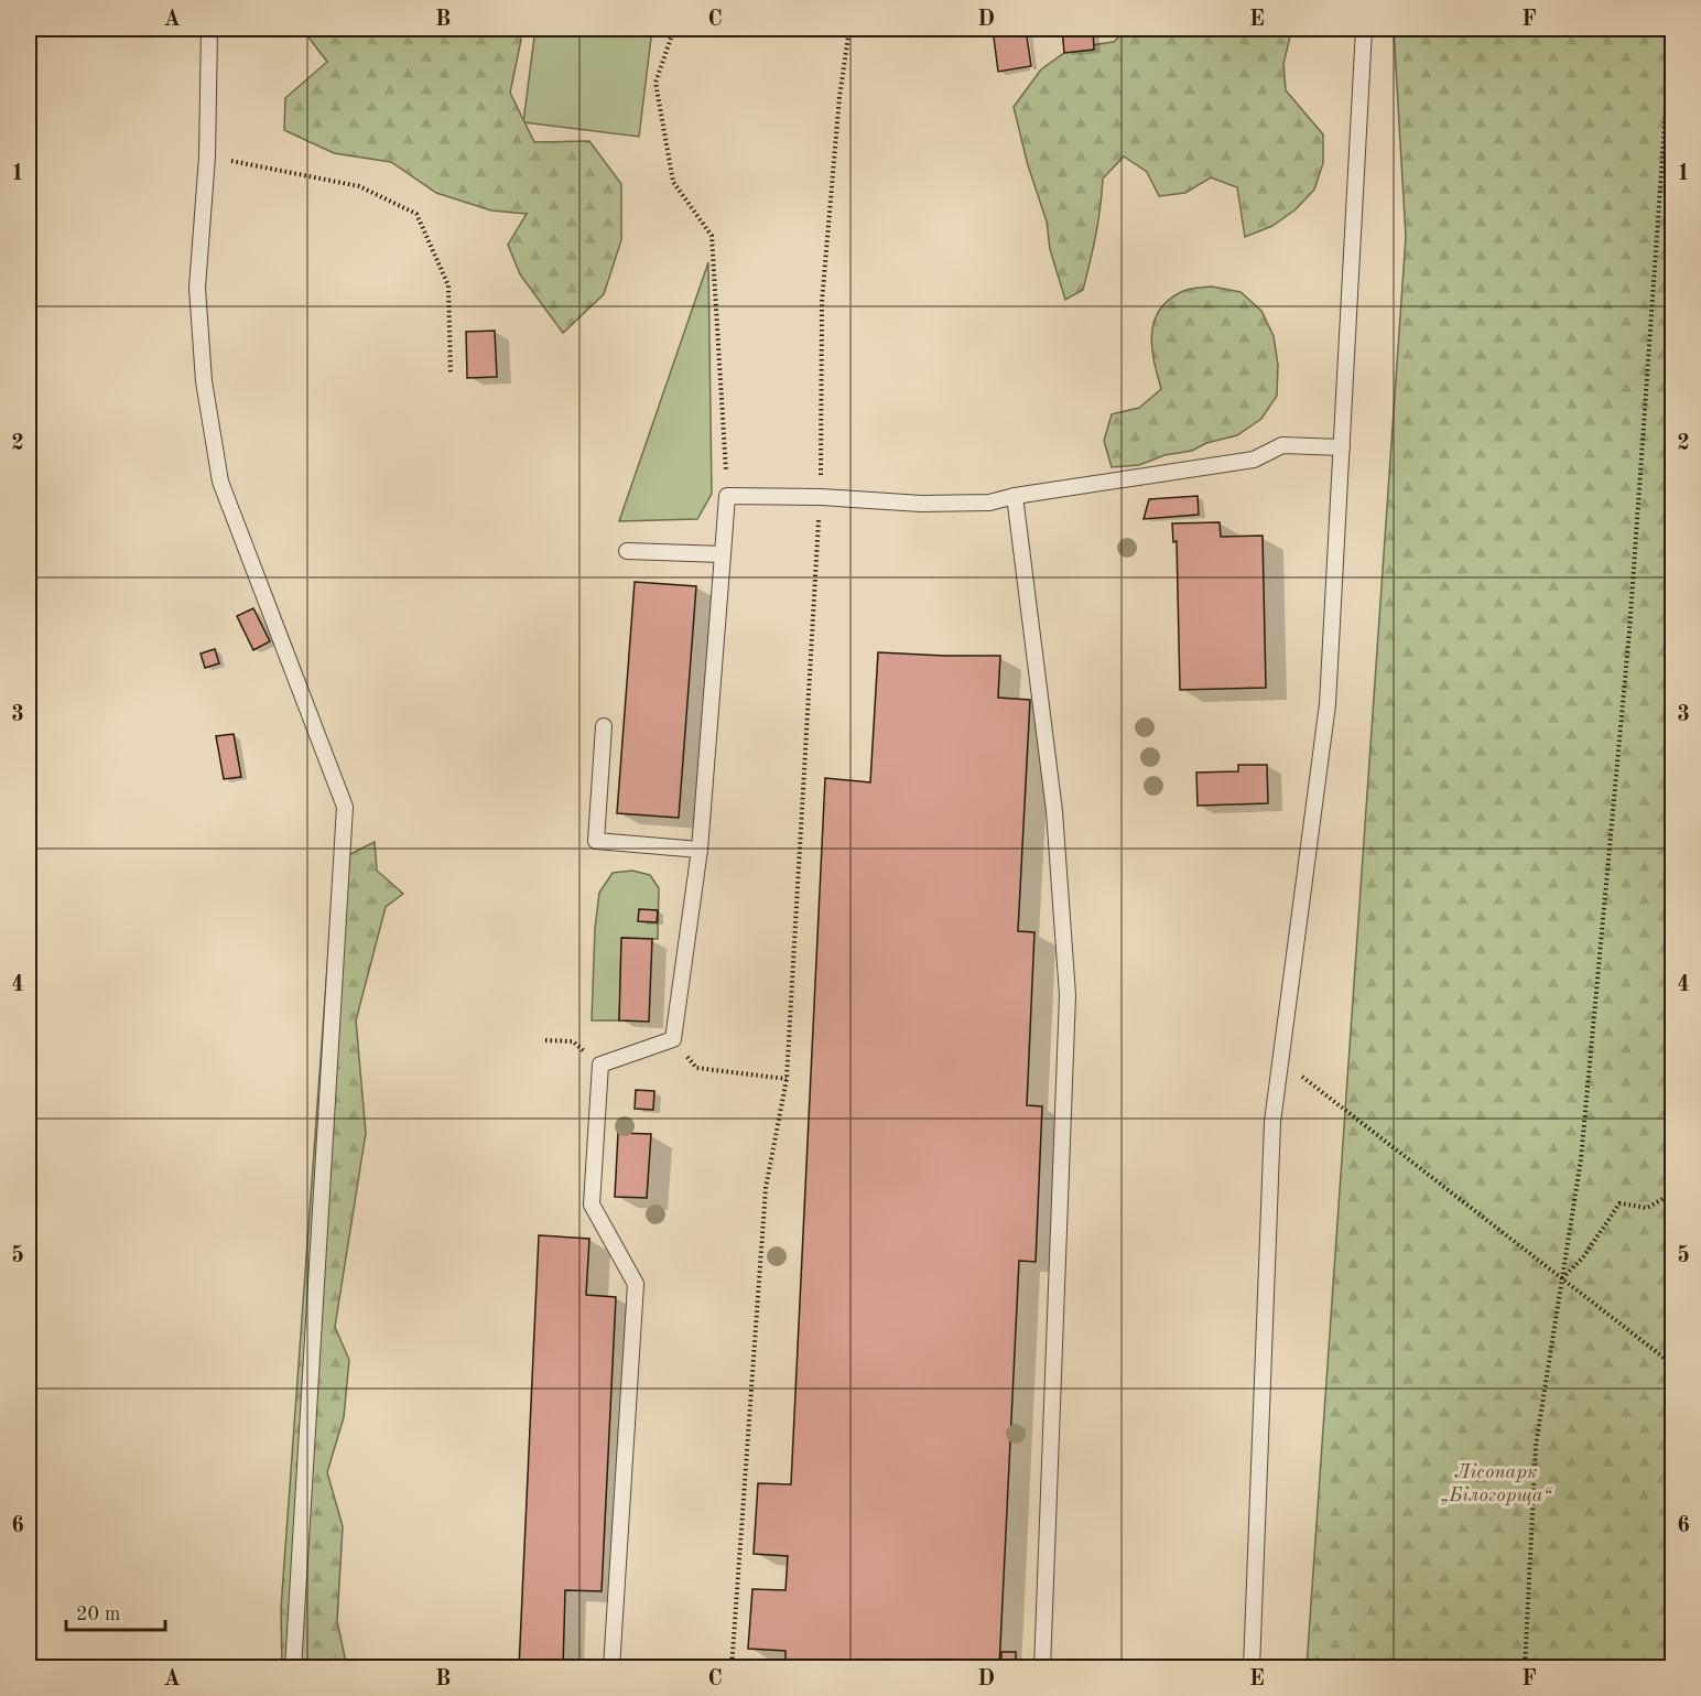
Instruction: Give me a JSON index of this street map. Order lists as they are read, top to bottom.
{
  "parks": ["Лісопарк „Білогорща“"],
  "scale_bar": "20 m",
  "grid": {
    "columns": [
      "A",
      "B",
      "C",
      "D",
      "E",
      "F"
    ],
    "rows": [
      "1",
      "2",
      "3",
      "4",
      "5",
      "6"
    ]
  }
}
